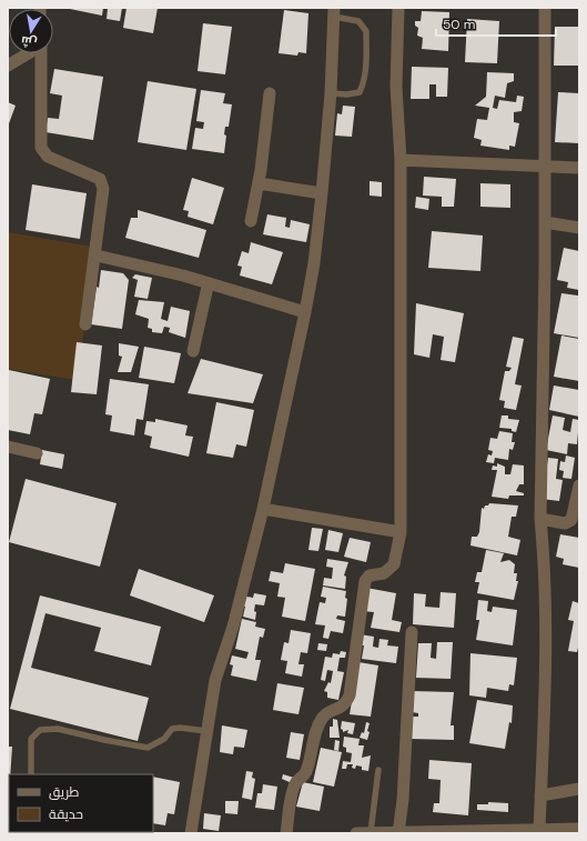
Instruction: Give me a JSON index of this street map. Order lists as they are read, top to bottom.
{
  "legend": ["طريق", "حديقة"],
  "scale_bar": "50 m",
  "north": "bottom"
}
